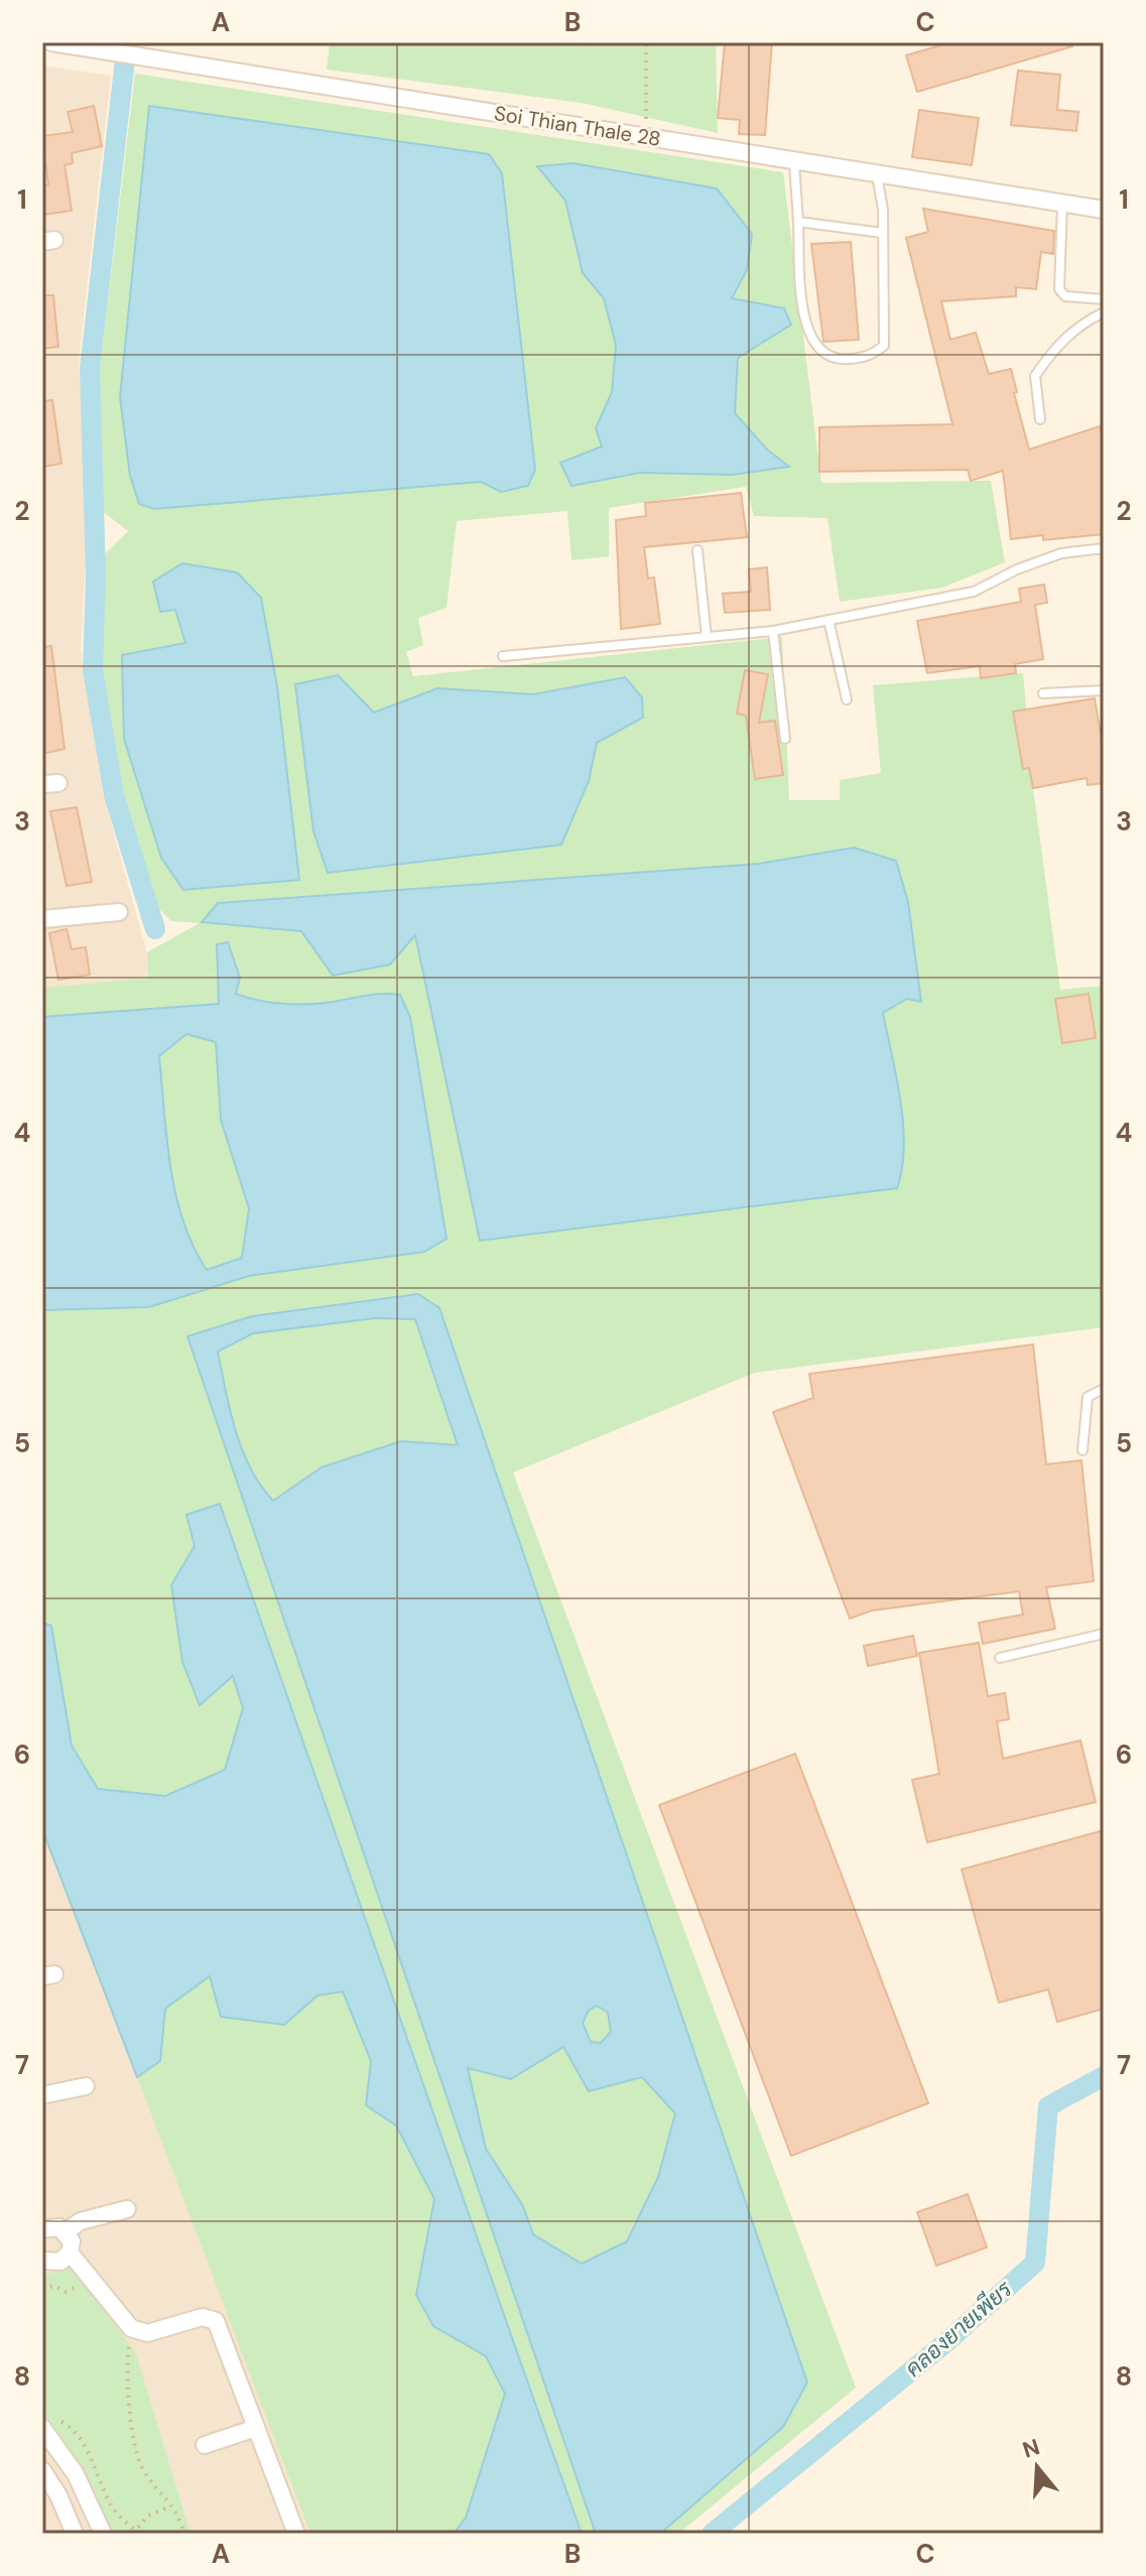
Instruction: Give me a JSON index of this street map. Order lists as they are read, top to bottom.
{
  "streets": {
    "street": ["Soi Thian Thale 28"]
  },
  "water": ["คลองยายเพียร"],
  "north": "top",
  "grid": {
    "columns": ["A", "B", "C"],
    "rows": [
      "1",
      "2",
      "3",
      "4",
      "5",
      "6",
      "7",
      "8"
    ]
  }
}
